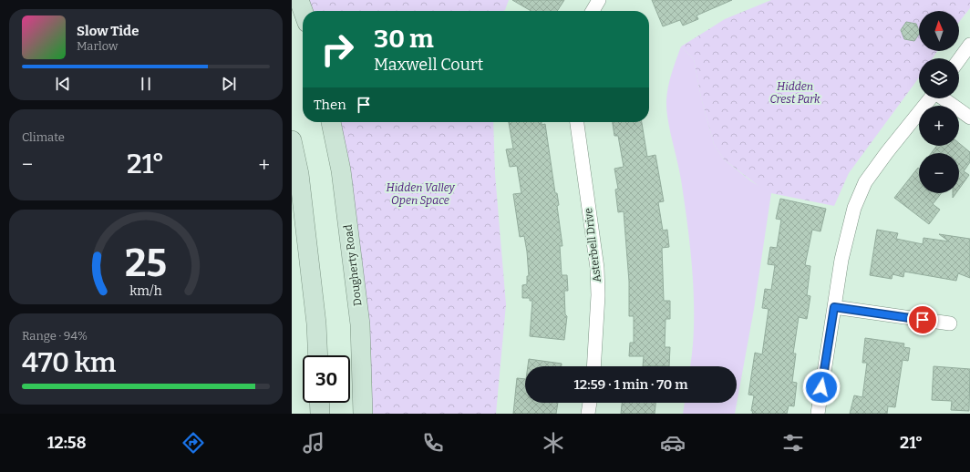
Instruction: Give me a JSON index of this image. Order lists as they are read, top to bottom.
{
  "streets": {
    "main road": ["Dougherty Road"],
    "street": ["Asterbell Drive"]
  },
  "parks": ["Hidden Crest Park", "Hidden Valley Open Space"],
  "north": "top",
  "page": {
    "map_buttons": ["+", "−"],
    "turn": ["30 m", "Maxwell Court"],
    "song": ["Slow Tide", "Marlow"],
    "then": "Then",
    "tile": [
      "Climate",
      ["Range · 94%", "470 km"]
    ],
    "heat": ["−", "21°", "+"],
    "limit": "30",
    "trip": "12:59 · 1 min · 70 m",
    "tabs": ["12:58", "21°"],
    "gauge": ["25", "km/h"]
  }
}
